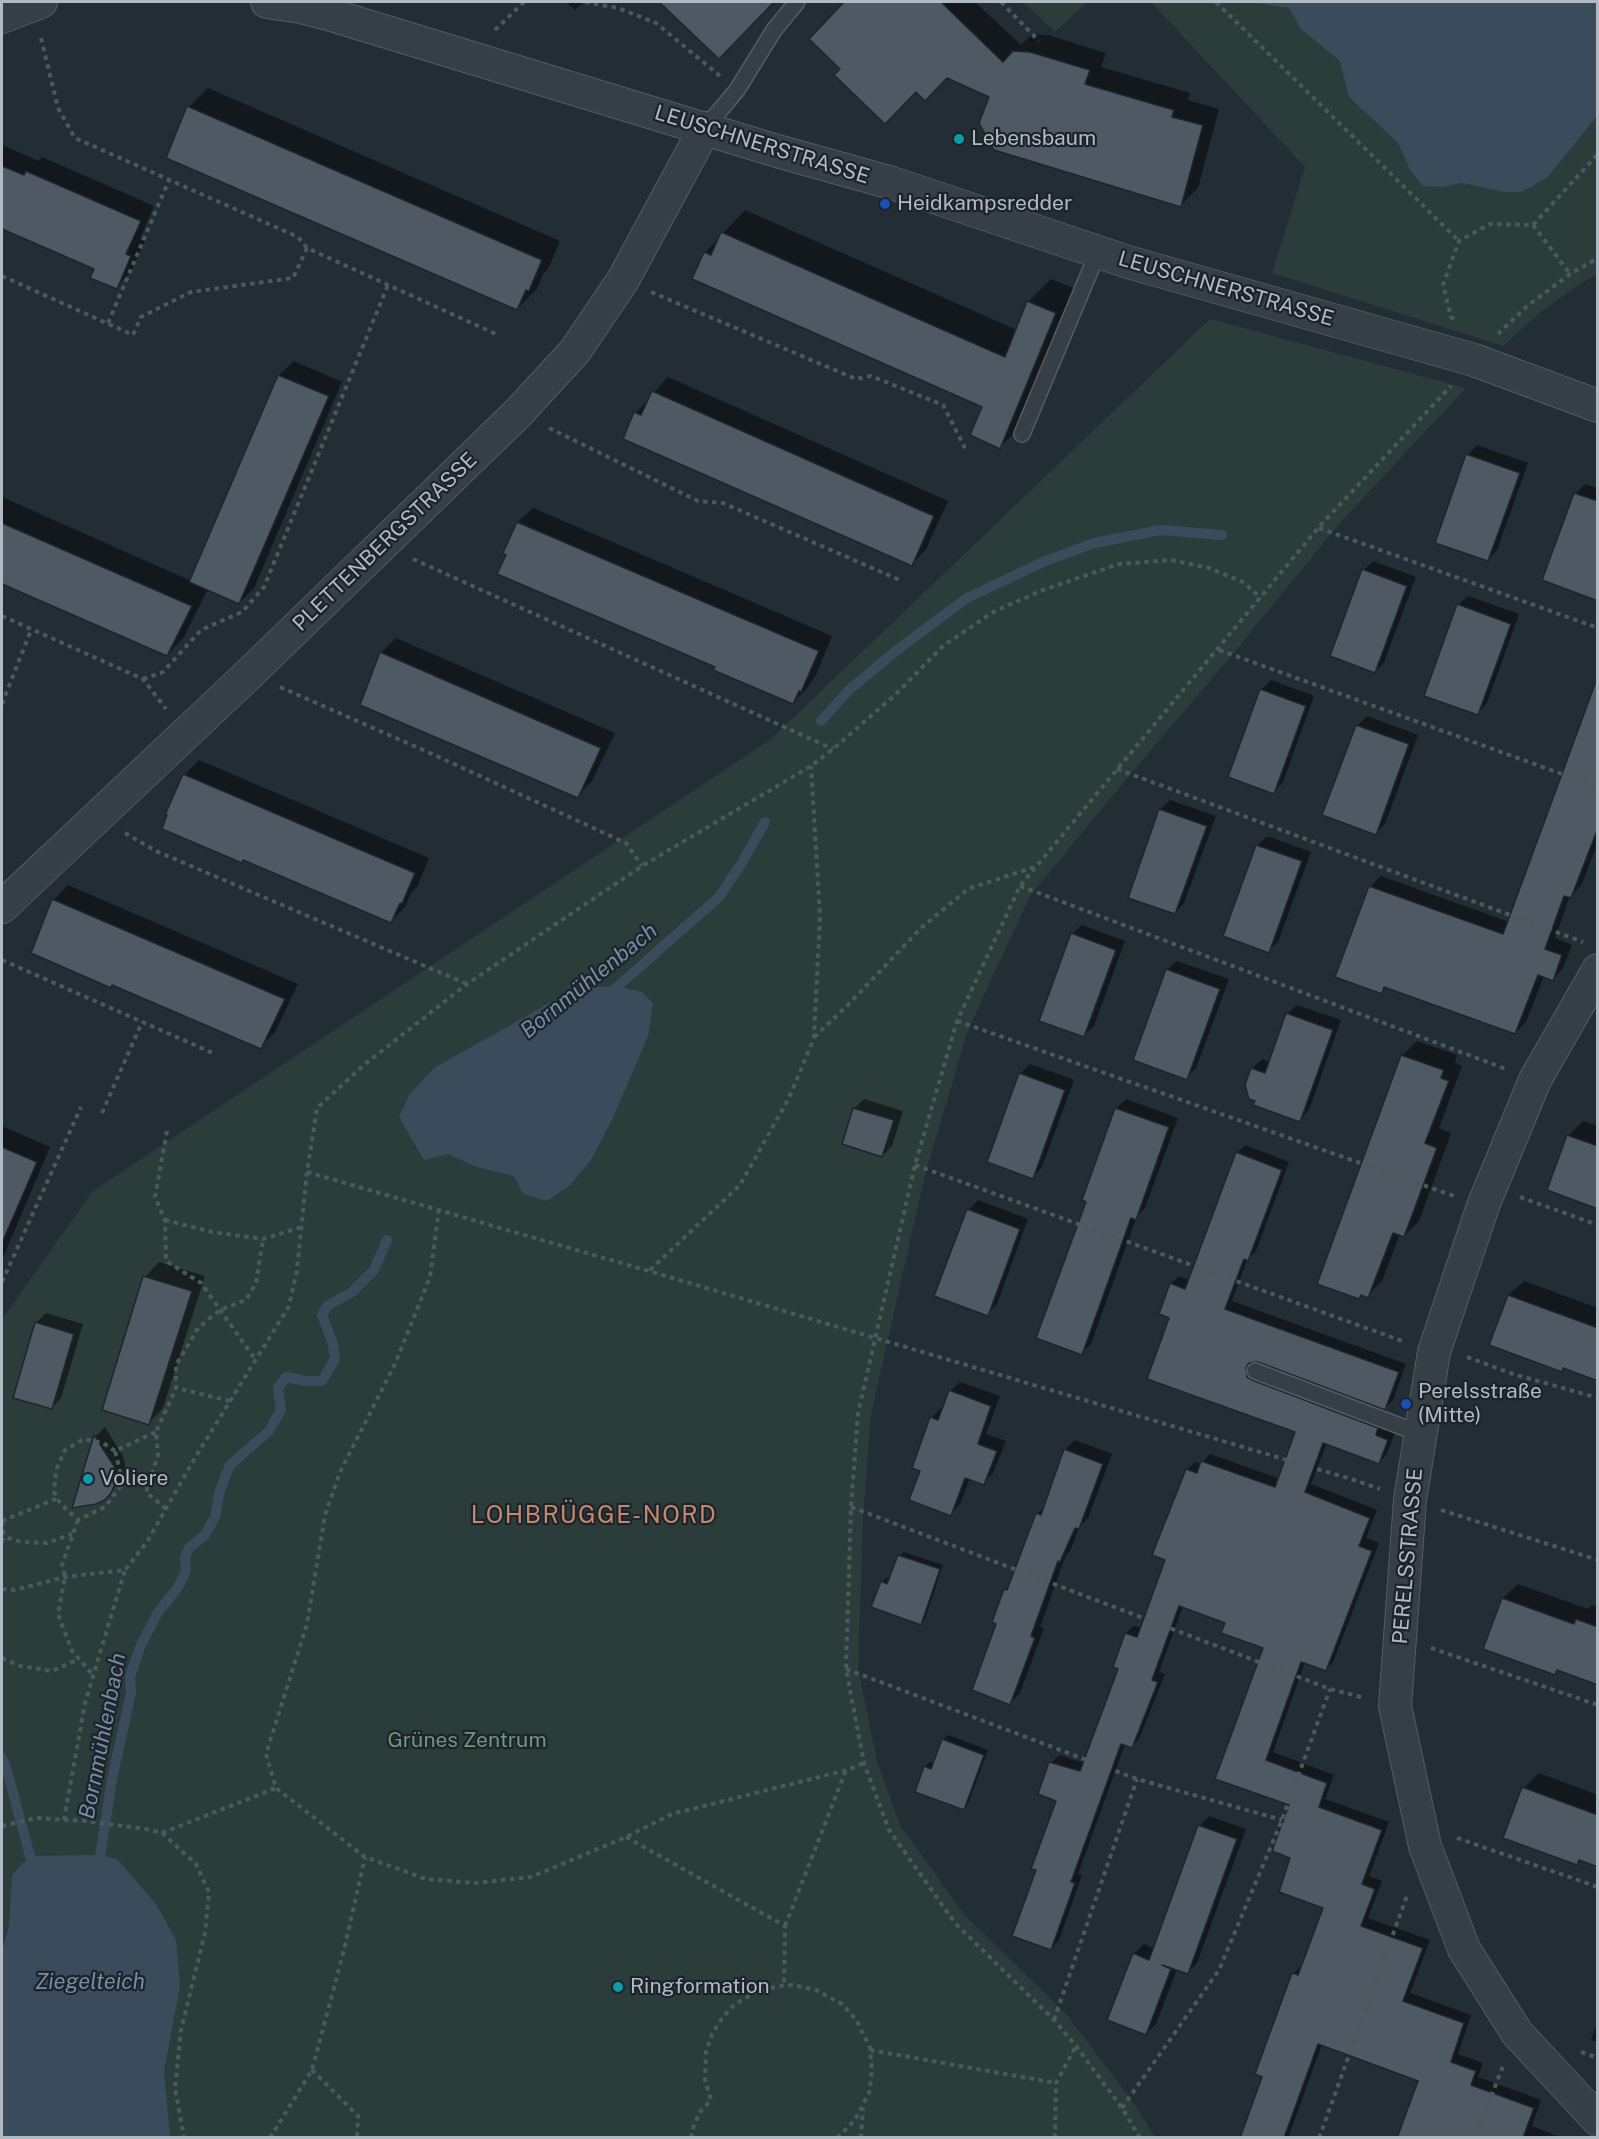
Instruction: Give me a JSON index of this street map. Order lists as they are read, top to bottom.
{
  "streets": {
    "street": ["LEUSCHNERSTRASSE", "PLETTENBERGSTRASSE", "PERELSSTRASSE"]
  },
  "crossings": [
    ["LEUSCHNERSTRASSE", "PLETTENBERGSTRASSE"]
  ],
  "districts": ["LOHBRÜGGE-NORD"],
  "water": ["Bornmühlenbach", "Ziegelteich"],
  "parks": ["Grünes Zentrum"],
  "places": [
    "Lebensbaum",
    "Heidkampsredder",
    "Perelsstraße (Mitte)",
    "Voliere",
    "Ringformation"
  ]
}
